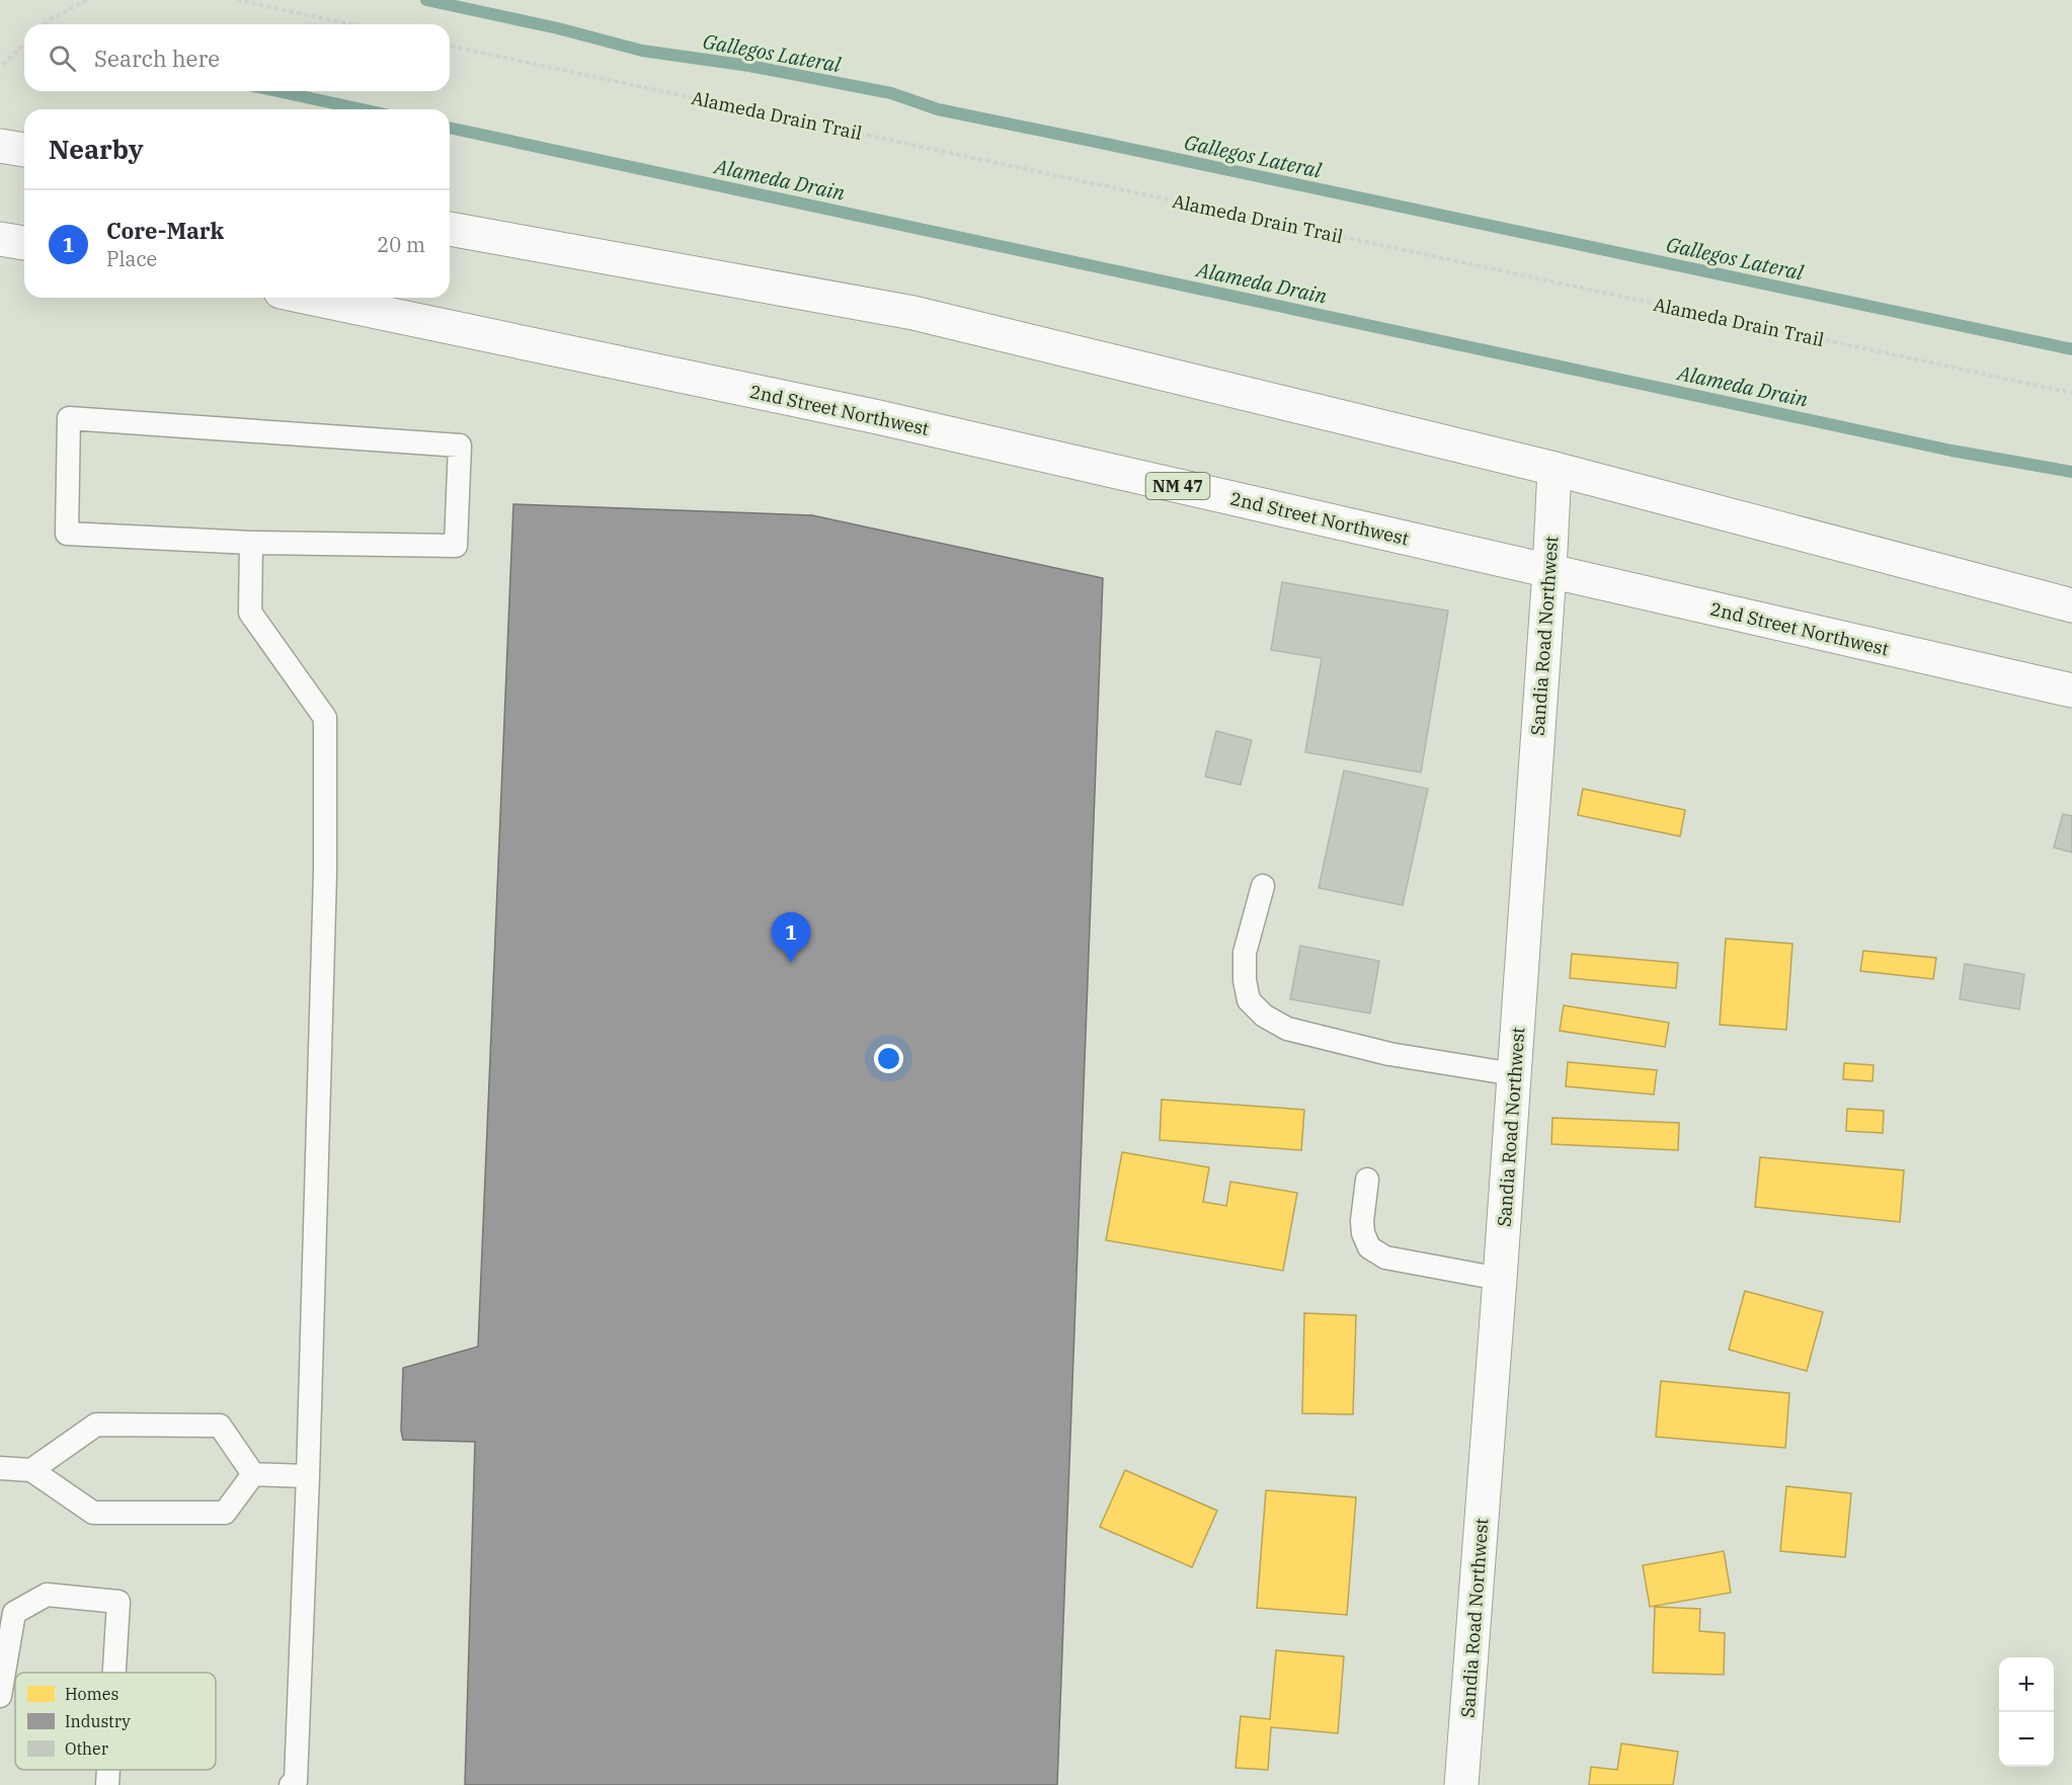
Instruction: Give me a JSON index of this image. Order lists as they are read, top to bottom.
{
  "streets": {
    "main road": ["2nd Street Northwest", "NM 47", "Sandia Road Northwest"],
    "path": ["Alameda Drain Trail"]
  },
  "crossings": [
    ["2nd Street Northwest", "Sandia Road Northwest"]
  ],
  "water": ["Gallegos Lateral", "Alameda Drain"],
  "legend": ["Homes", "Industry", "Other"],
  "page": {
    "search": "Search here",
    "heading": "Nearby",
    "list": [
      {
        "mark": "1",
        "name": "Core-Mark",
        "note": "Place",
        "value": "20 m"
      }
    ],
    "pins": "1",
    "map_buttons": ["+", "−"]
  }
}
